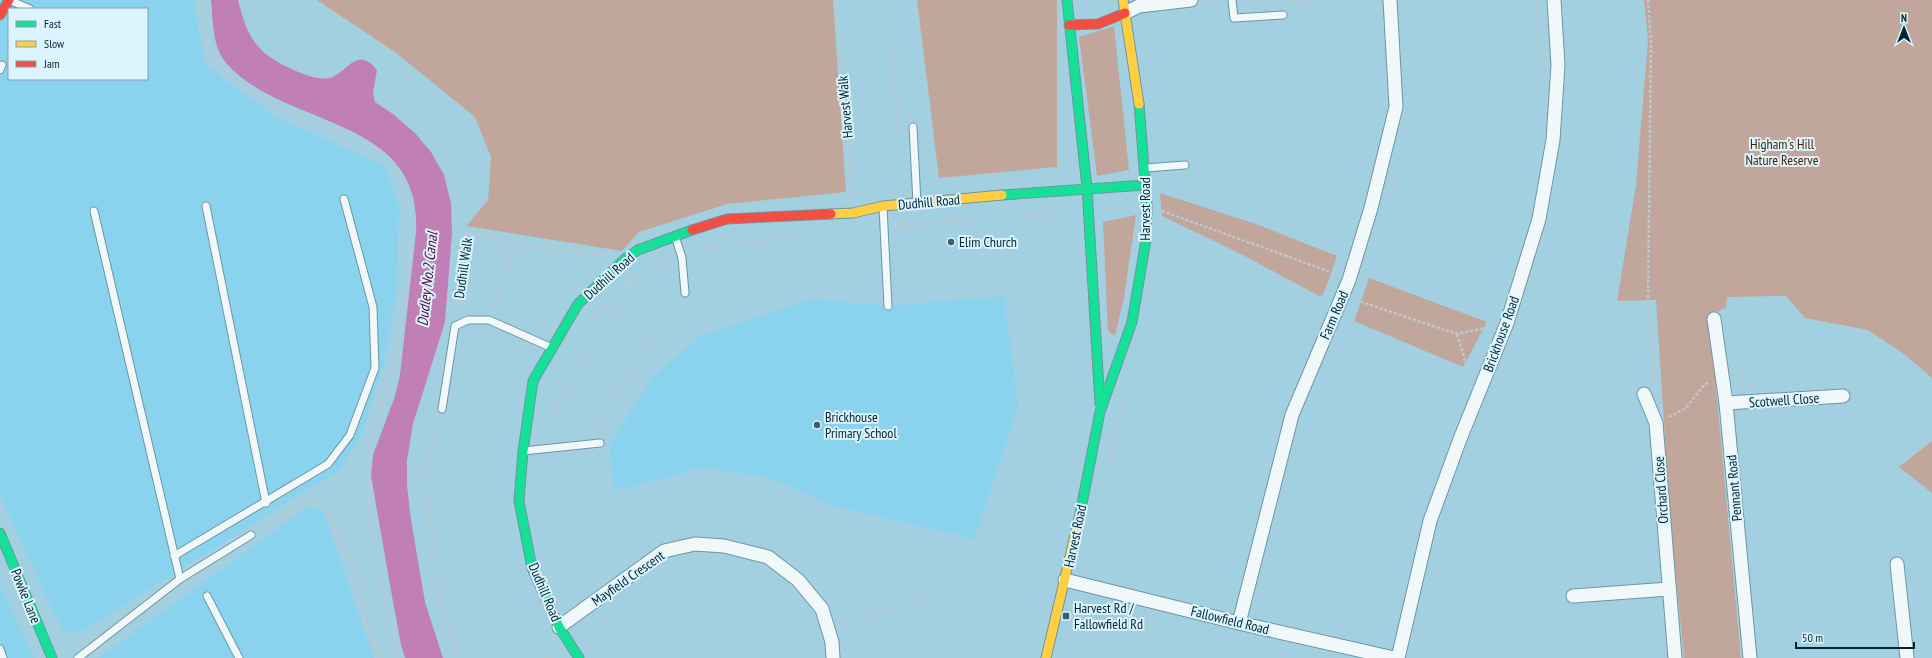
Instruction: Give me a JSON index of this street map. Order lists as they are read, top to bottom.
{
  "streets": {
    "street": [
      "Dudhill Road",
      "Harvest Road",
      "Farm Road",
      "Brickhouse Road",
      "Scotwell Close",
      "Pennant Road",
      "Orchard Close",
      "Mayfield Crescent",
      "Powke Lane",
      "Fallowfield Road"
    ],
    "path": ["Harvest Walk", "Dudhill Walk"]
  },
  "crossings": [
    ["Harvest Walk", "Dudhill Road"],
    ["Dudhill Road", "Harvest Road"],
    ["Dudhill Road", "Dudhill Walk"],
    ["Dudhill Road", "Mayfield Crescent"],
    ["Harvest Road", "Fallowfield Road"],
    ["Farm Road", "Fallowfield Road"],
    ["Scotwell Close", "Pennant Road"]
  ],
  "water": ["Dudley No.2 Canal"],
  "parks": ["Higham's Hill Nature Reserve"],
  "places": {
    "other": ["Elim Church", "Brickhouse Primary School"],
    "transit": ["Harvest Rd / Fallowfield Rd"]
  },
  "legend": ["Fast", "Slow", "Jam"],
  "scale_bar": "50 m",
  "north": "top"
}
